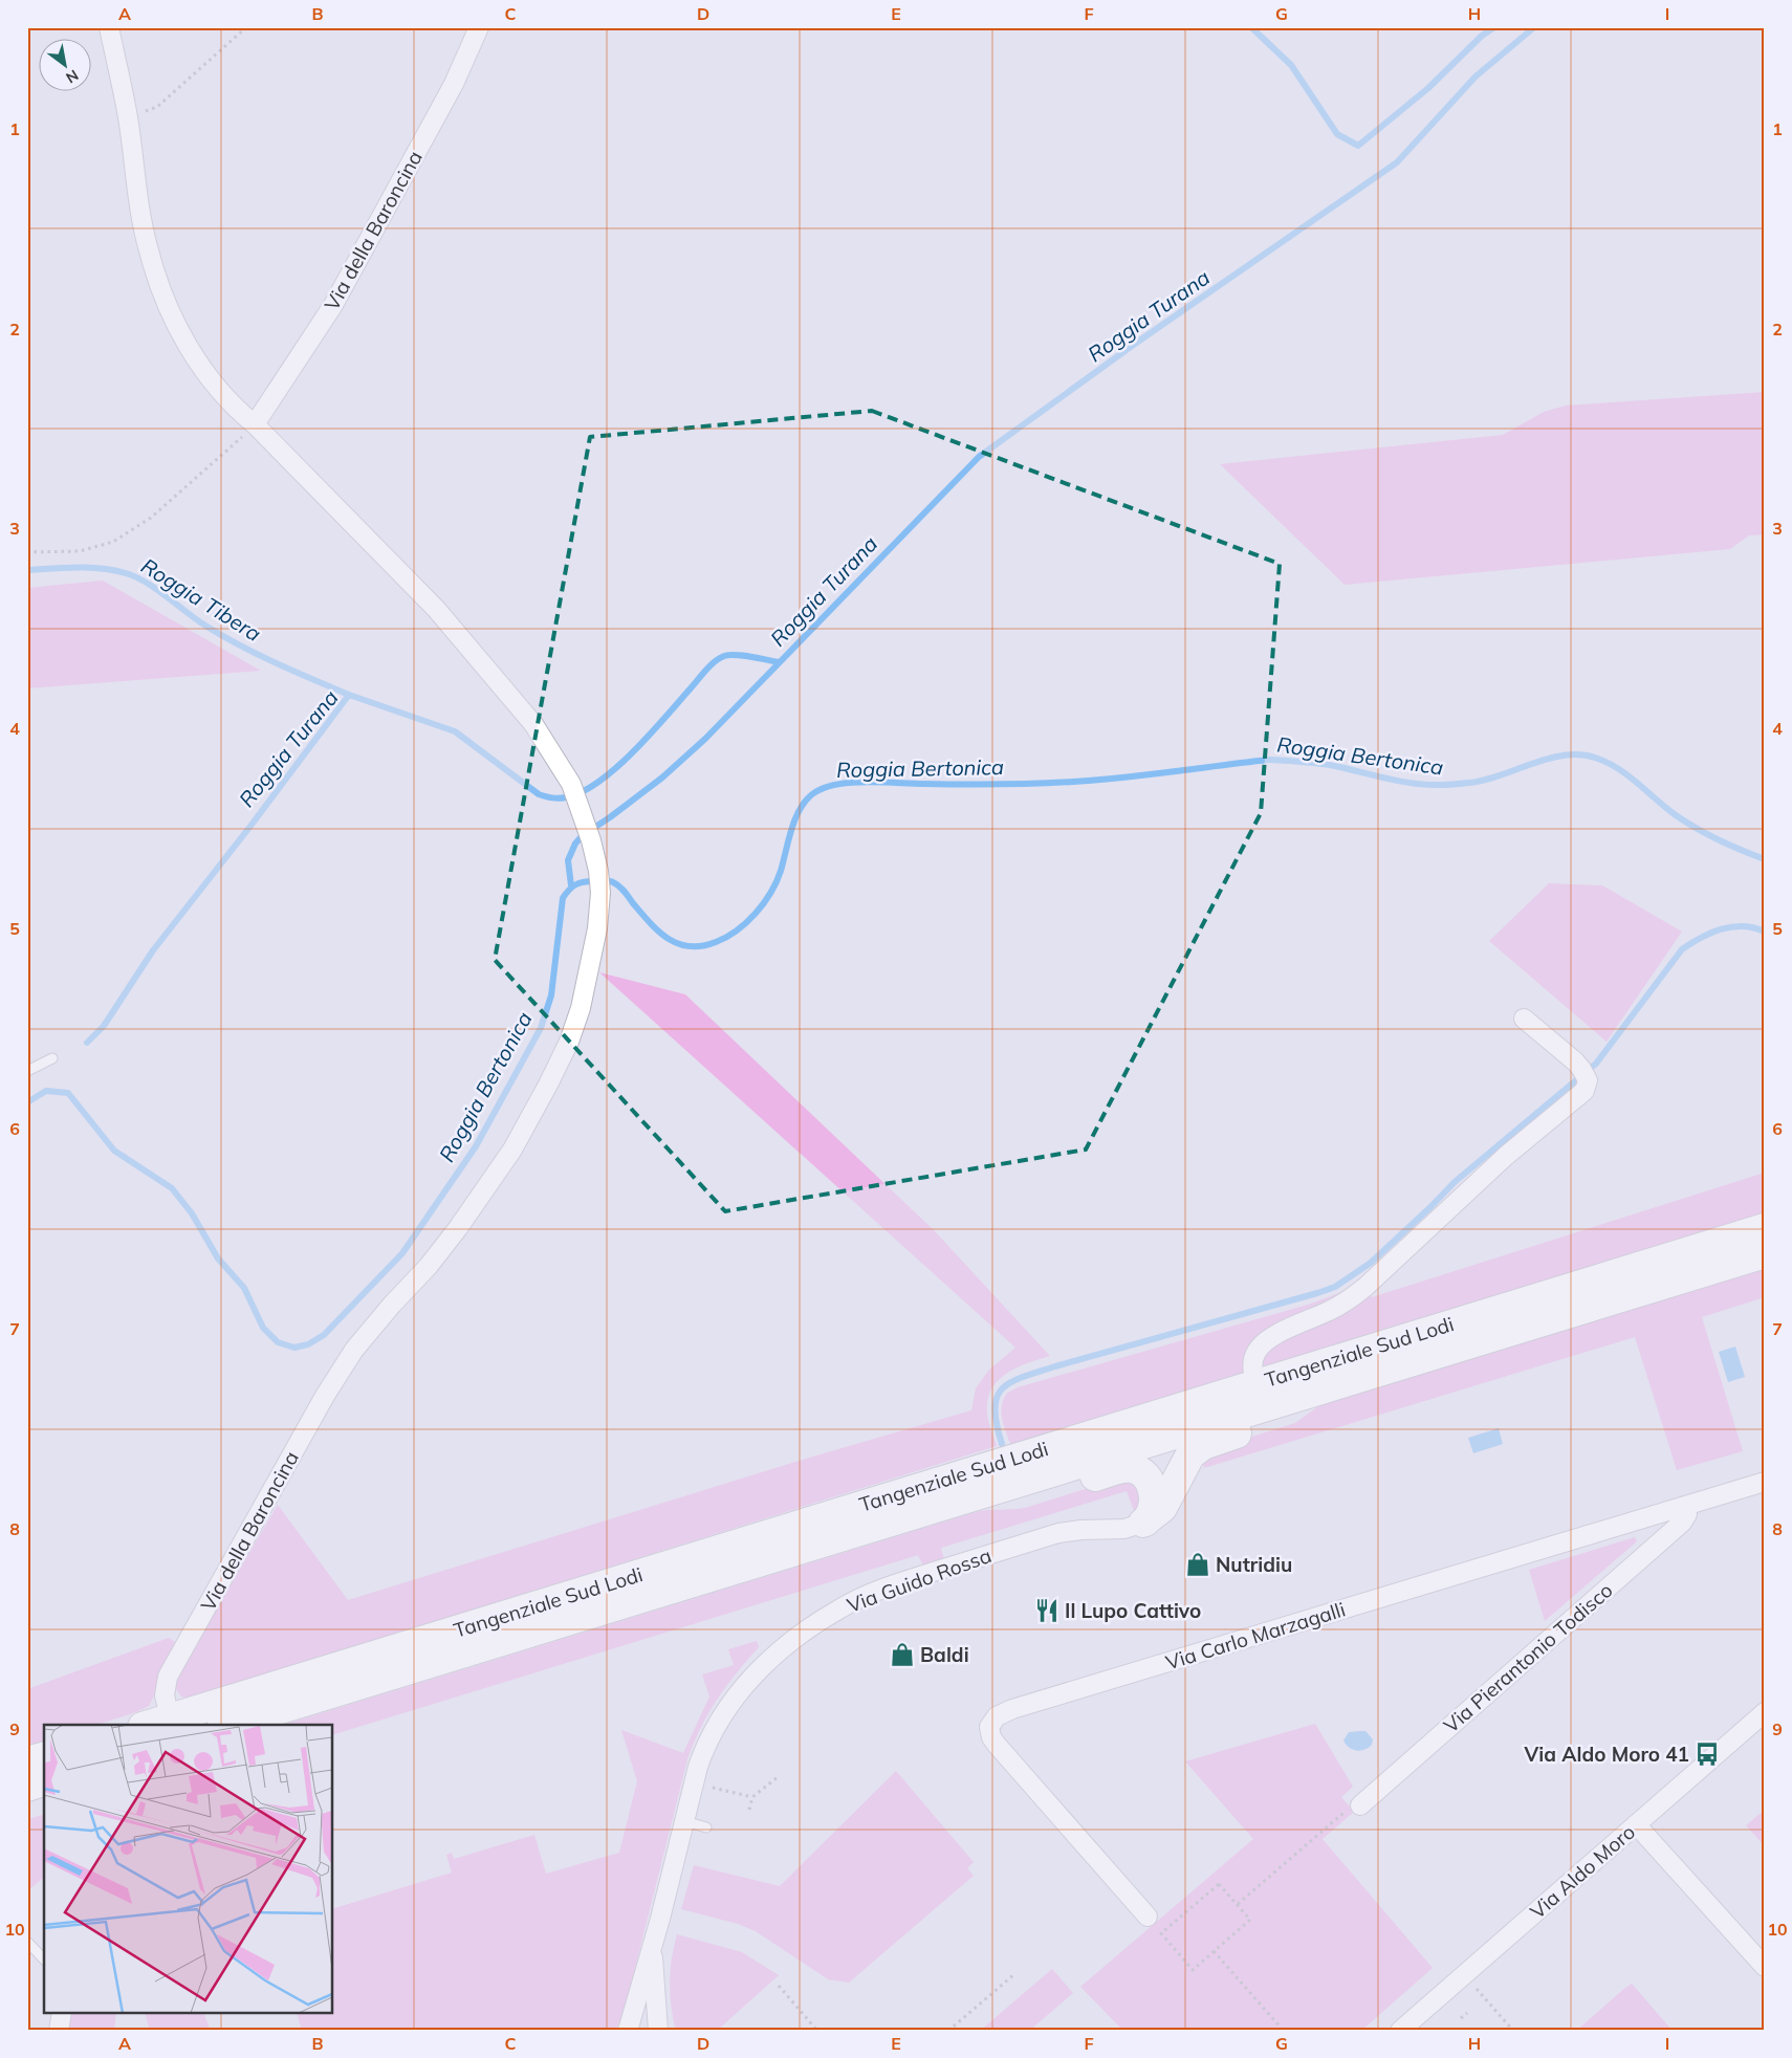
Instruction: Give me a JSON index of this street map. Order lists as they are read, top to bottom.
{
  "streets": {
    "highway": ["Tangenziale Sud Lodi"],
    "street": [
      "Via della Baroncina",
      "Via Guido Rossa",
      "Via Carlo Marzagalli",
      "Via Pierantonio Todisco",
      "Via Aldo Moro"
    ]
  },
  "crossings": [
    ["Via della Baroncina", "Tangenziale Sud Lodi"],
    ["Via Carlo Marzagalli", "Via Pierantonio Todisco"]
  ],
  "water": ["Roggia Turana", "Roggia Tibera", "Roggia Bertonica"],
  "places": {
    "shop": ["Nutridiu", "Baldi"],
    "restaurant": ["Il Lupo Cattivo"],
    "bus stop": ["Via Aldo Moro 41"]
  },
  "north": "bottom right",
  "grid": {
    "columns": [
      "A",
      "B",
      "C",
      "D",
      "E",
      "F",
      "G",
      "H",
      "I"
    ],
    "rows": [
      "1",
      "2",
      "3",
      "4",
      "5",
      "6",
      "7",
      "8",
      "9",
      "10"
    ]
  }
}
